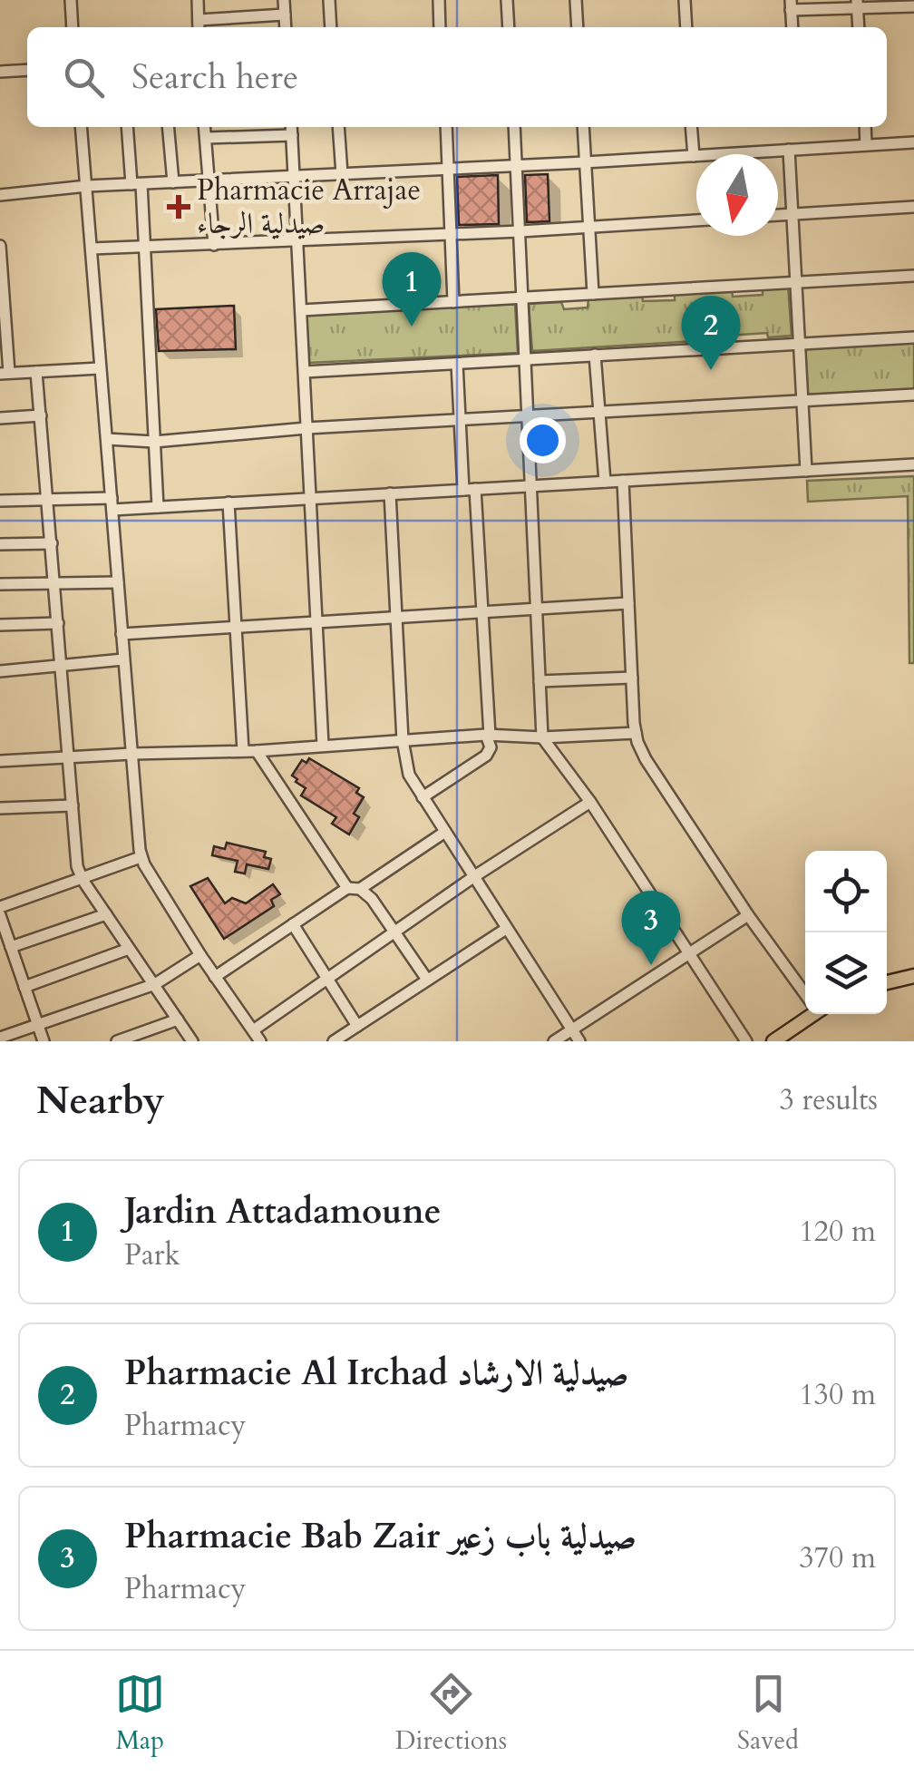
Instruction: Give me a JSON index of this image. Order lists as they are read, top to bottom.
{
  "places": {
    "health": ["Pharmacie Arrajae صيدلية الرجاء"]
  },
  "north": "bottom",
  "page": {
    "search": "Search here",
    "pins": ["1", "2", "3"],
    "heading": ["Nearby", "3 results"],
    "list": [
      {
        "mark": "1",
        "name": "Jardin Attadamoune",
        "note": "Park",
        "value": "120 m"
      },
      {
        "mark": "2",
        "name": "Pharmacie Al Irchad صيدلية الارشاد",
        "note": "Pharmacy",
        "value": "130 m"
      },
      {
        "mark": "3",
        "name": "Pharmacie Bab Zair صيدلية باب زعير",
        "note": "Pharmacy",
        "value": "370 m"
      }
    ],
    "nav": ["Map", "Directions", "Saved"]
  }
}
